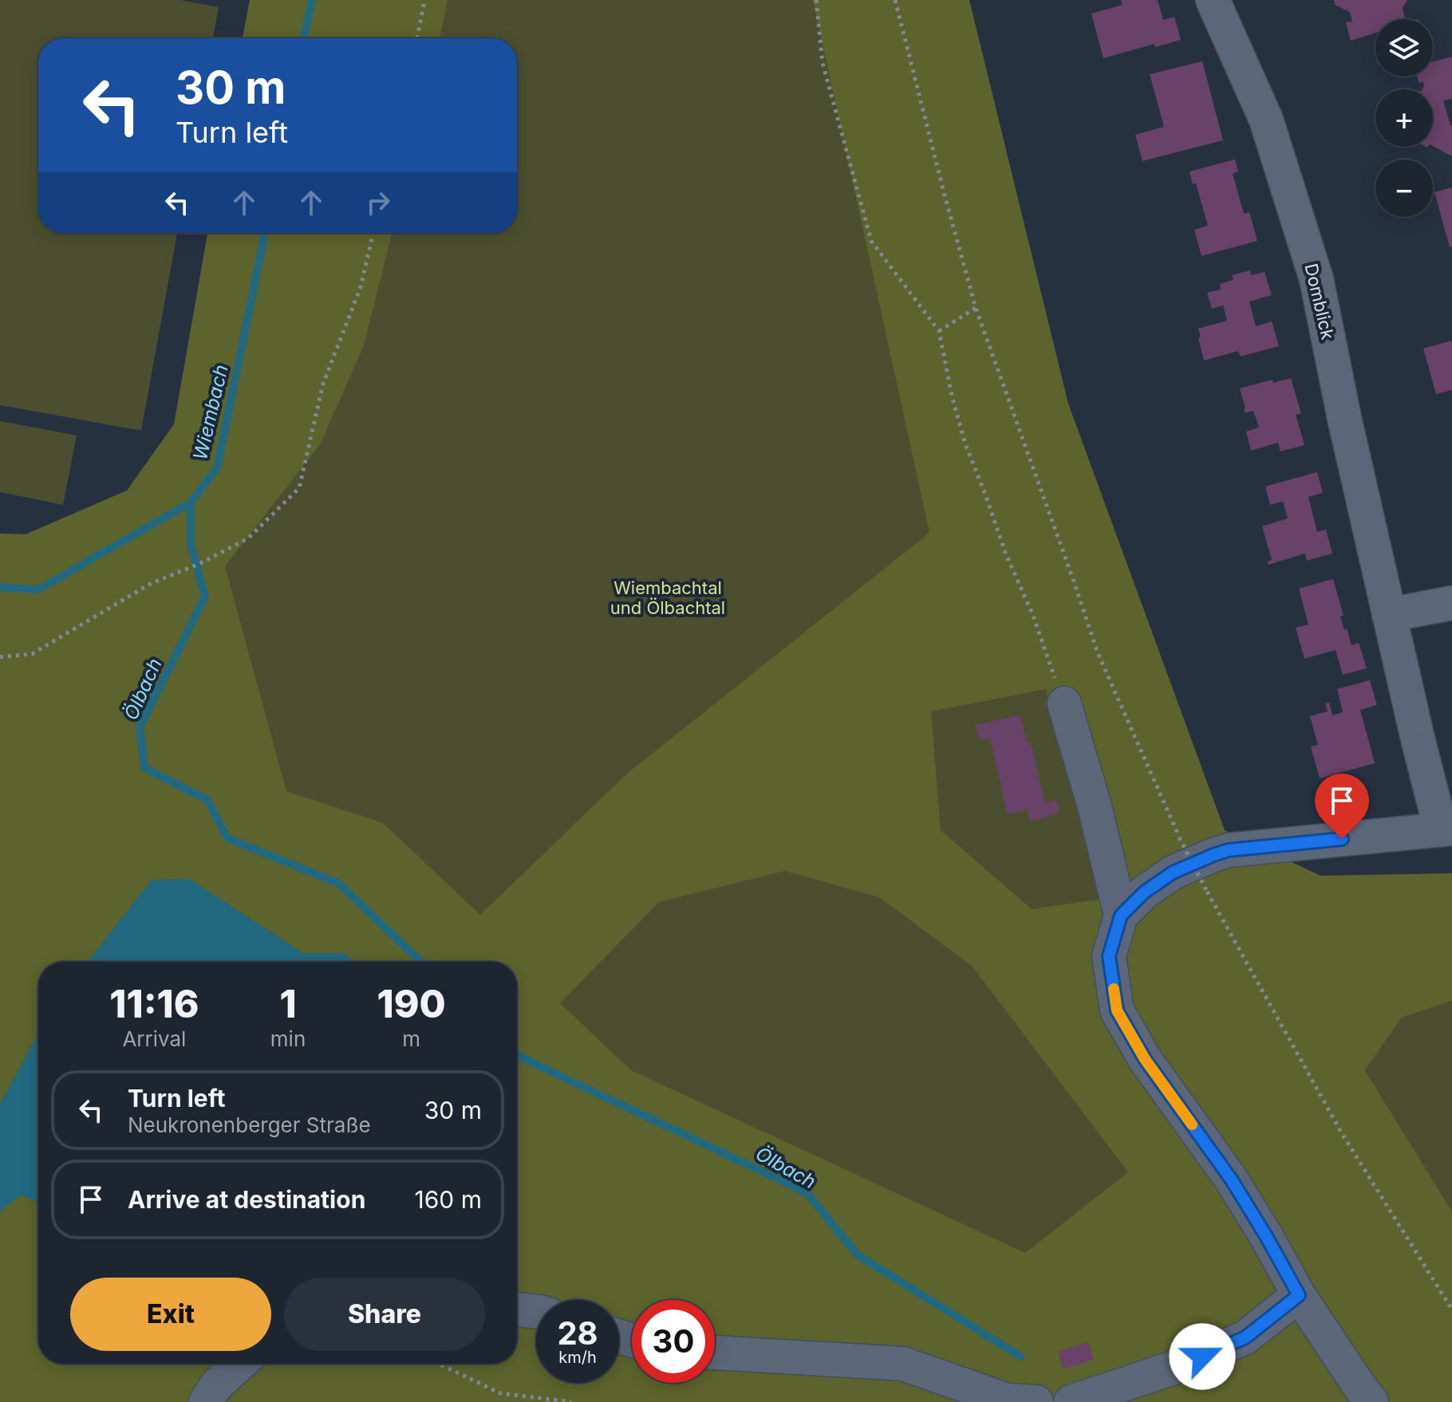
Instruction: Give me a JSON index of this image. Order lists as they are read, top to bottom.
{
  "streets": {
    "street": ["Domblick"]
  },
  "water": ["Wiembach", "Ölbach"],
  "parks": ["Wiembachtal und Ölbachtal"],
  "page": {
    "map_buttons": ["+", "−"],
    "turn": ["30 m", "Turn left"],
    "eta": [
      "11:16",
      "Arrival",
      "1",
      "min",
      "190",
      "m"
    ],
    "list": [
      {
        "name": "Turn left",
        "note": "Neukronenberger Straße",
        "value": "30 m"
      },
      {
        "name": "Arrive at destination",
        "value": "160 m"
      }
    ],
    "buttons": ["Exit", "Share"],
    "speed": "28 km/h",
    "limit": "30"
  }
}
